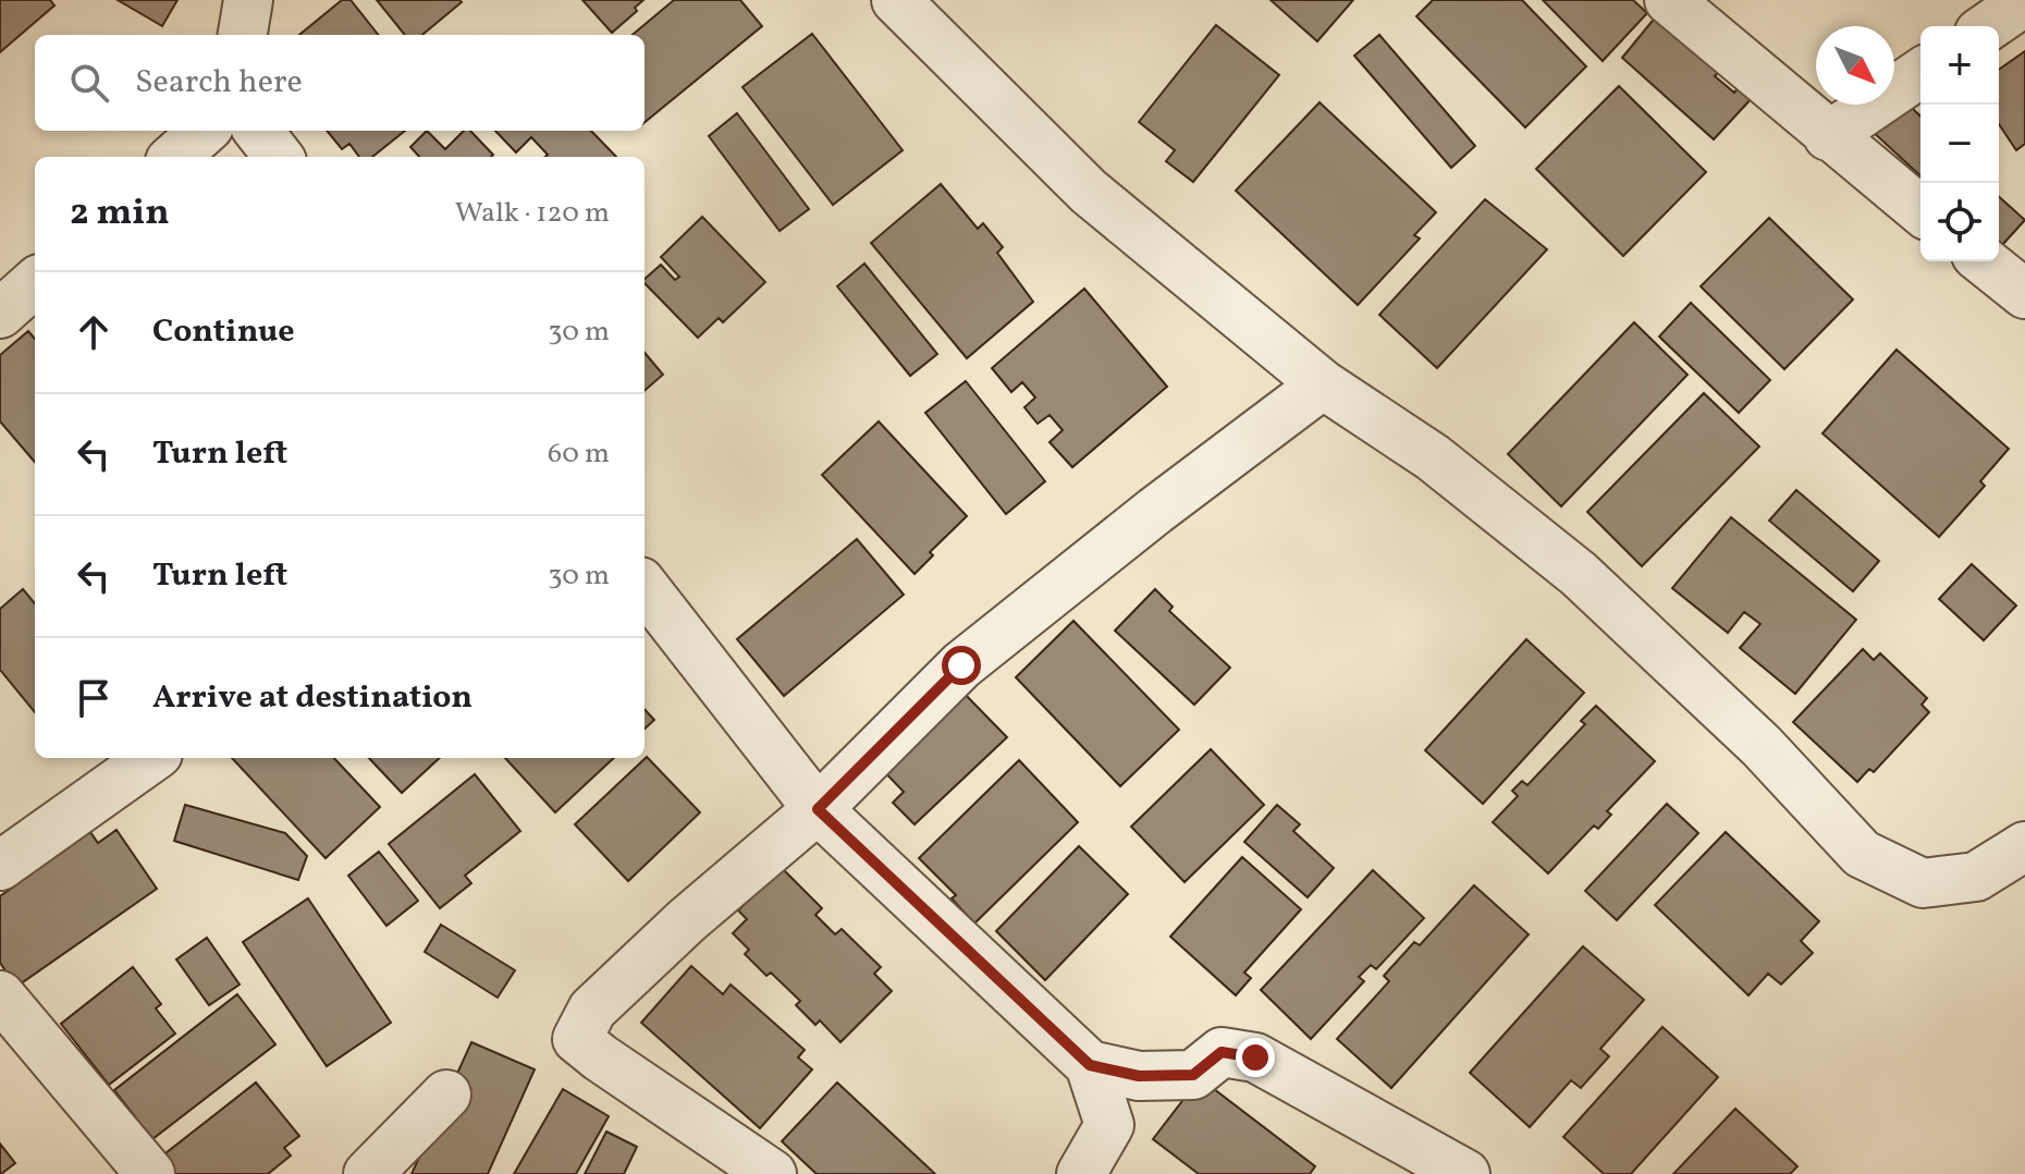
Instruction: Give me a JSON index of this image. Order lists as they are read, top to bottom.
{
  "north": "bottom right",
  "page": {
    "map_buttons": ["+", "−"],
    "search": "Search here",
    "heading": ["2 min", "Walk · 120 m"],
    "list": [
      ["Continue", "30 m"],
      ["Turn left", "60 m"],
      ["Turn left", "30 m"],
      "Arrive at destination"
    ]
  }
}
